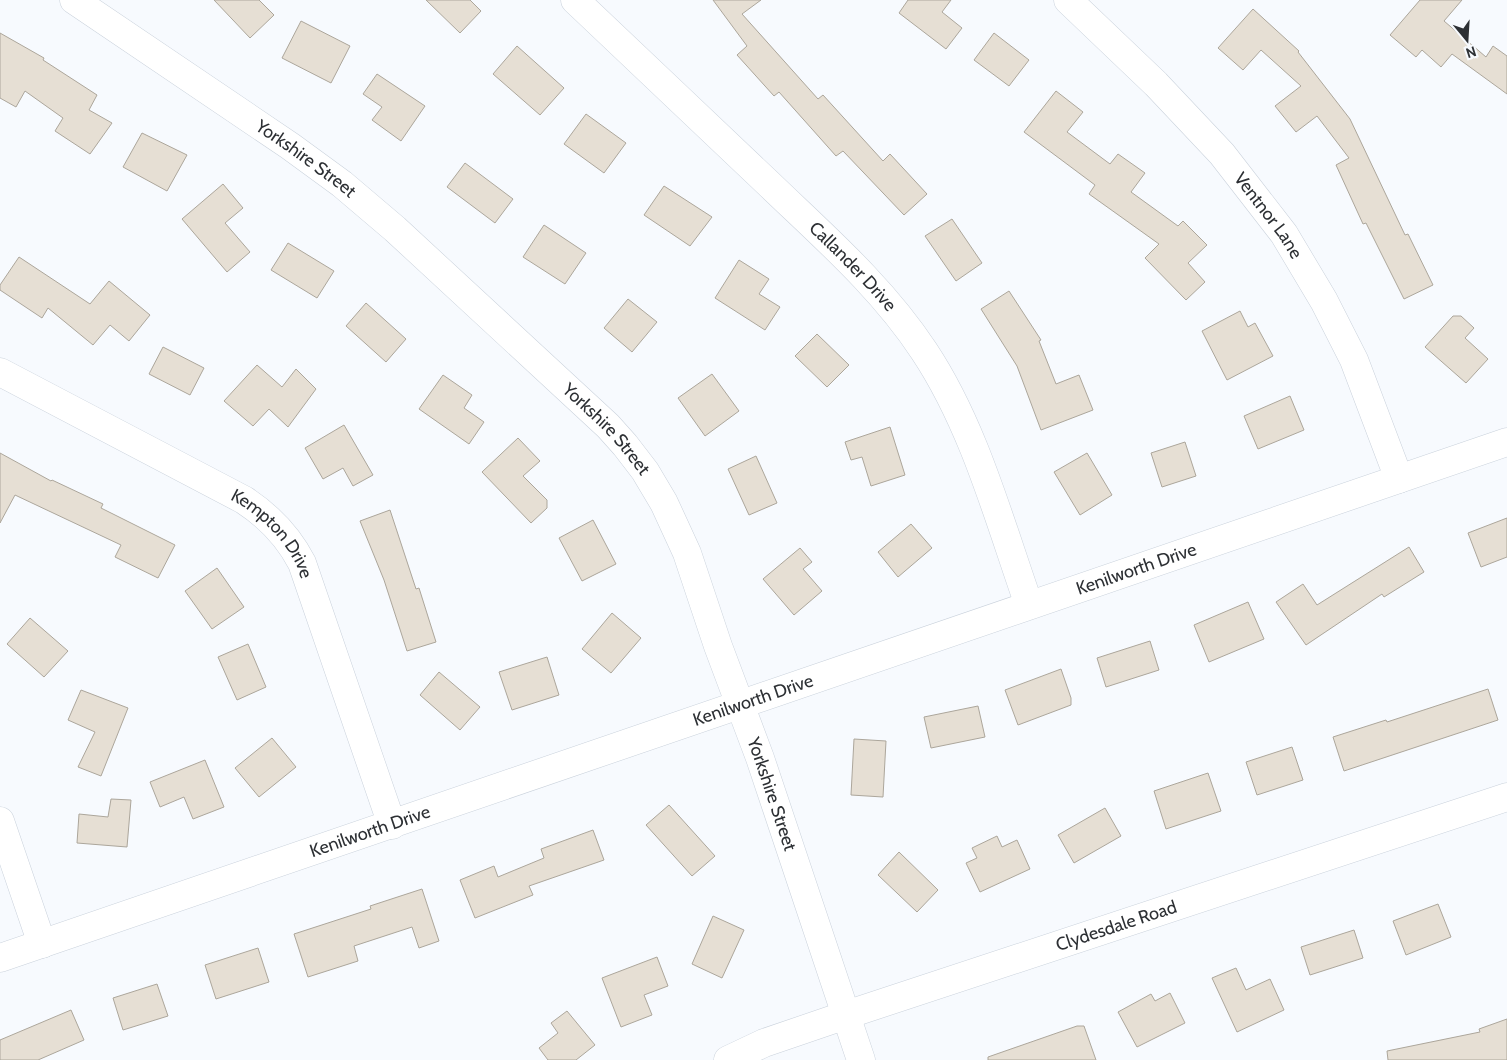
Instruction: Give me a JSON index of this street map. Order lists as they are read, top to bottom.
{
  "streets": {
    "street": [
      "Yorkshire Street",
      "Ventnor Lane",
      "Callander Drive",
      "Kempton Drive",
      "Kenilworth Drive",
      "Clydesdale Road"
    ]
  },
  "crossings": [
    ["Yorkshire Street", "Kenilworth Drive"],
    ["Yorkshire Street", "Clydesdale Road"],
    ["Ventnor Lane", "Kenilworth Drive"],
    ["Callander Drive", "Kenilworth Drive"],
    ["Kempton Drive", "Kenilworth Drive"]
  ],
  "north": "bottom"
}
